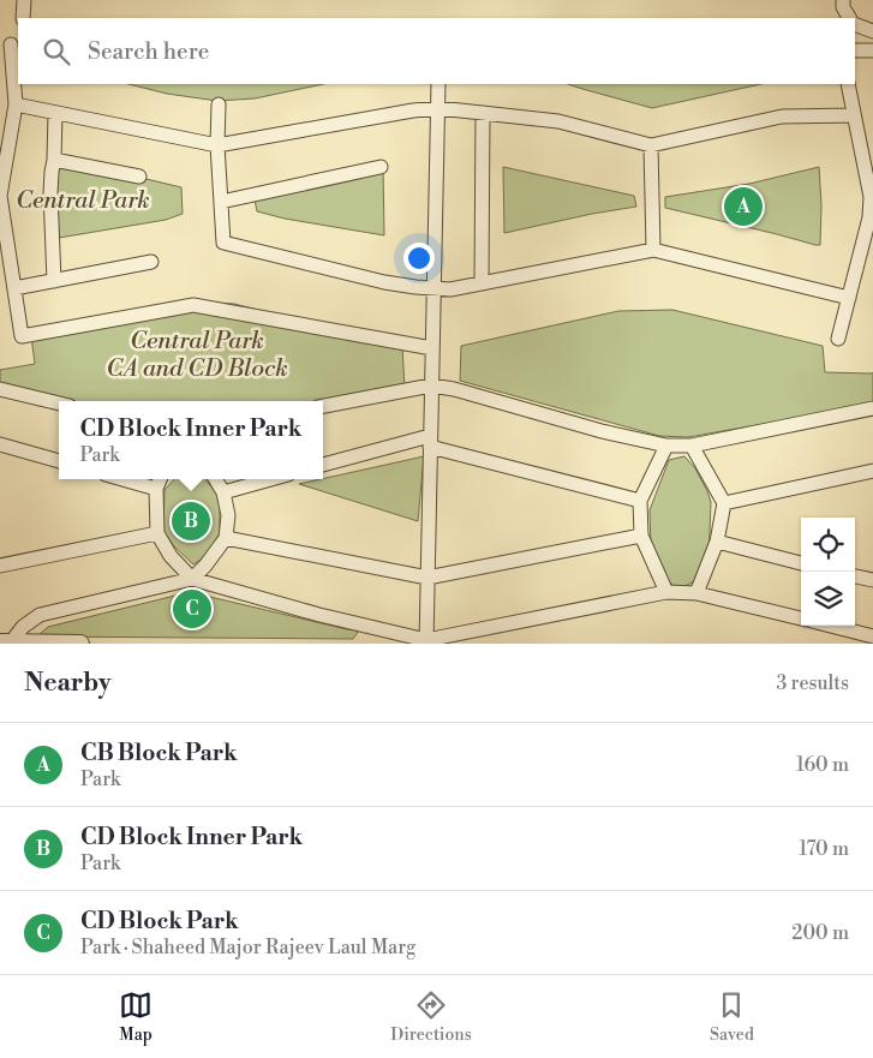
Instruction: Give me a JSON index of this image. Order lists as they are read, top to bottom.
{
  "parks": ["Central Park", "Central Park CA and CD Block"],
  "page": {
    "search": "Search here",
    "pins": ["A", "B", "C"],
    "popup": ["CD Block Inner Park", "Park"],
    "heading": ["Nearby", "3 results"],
    "list": [
      {
        "mark": "A",
        "name": "CB Block Park",
        "note": "Park",
        "value": "160 m"
      },
      {
        "mark": "B",
        "name": "CD Block Inner Park",
        "note": "Park",
        "value": "170 m"
      },
      {
        "mark": "C",
        "name": "CD Block Park",
        "note": "Park · Shaheed Major Rajeev Laul Marg",
        "value": "200 m"
      }
    ],
    "nav": ["Map", "Directions", "Saved"]
  }
}
